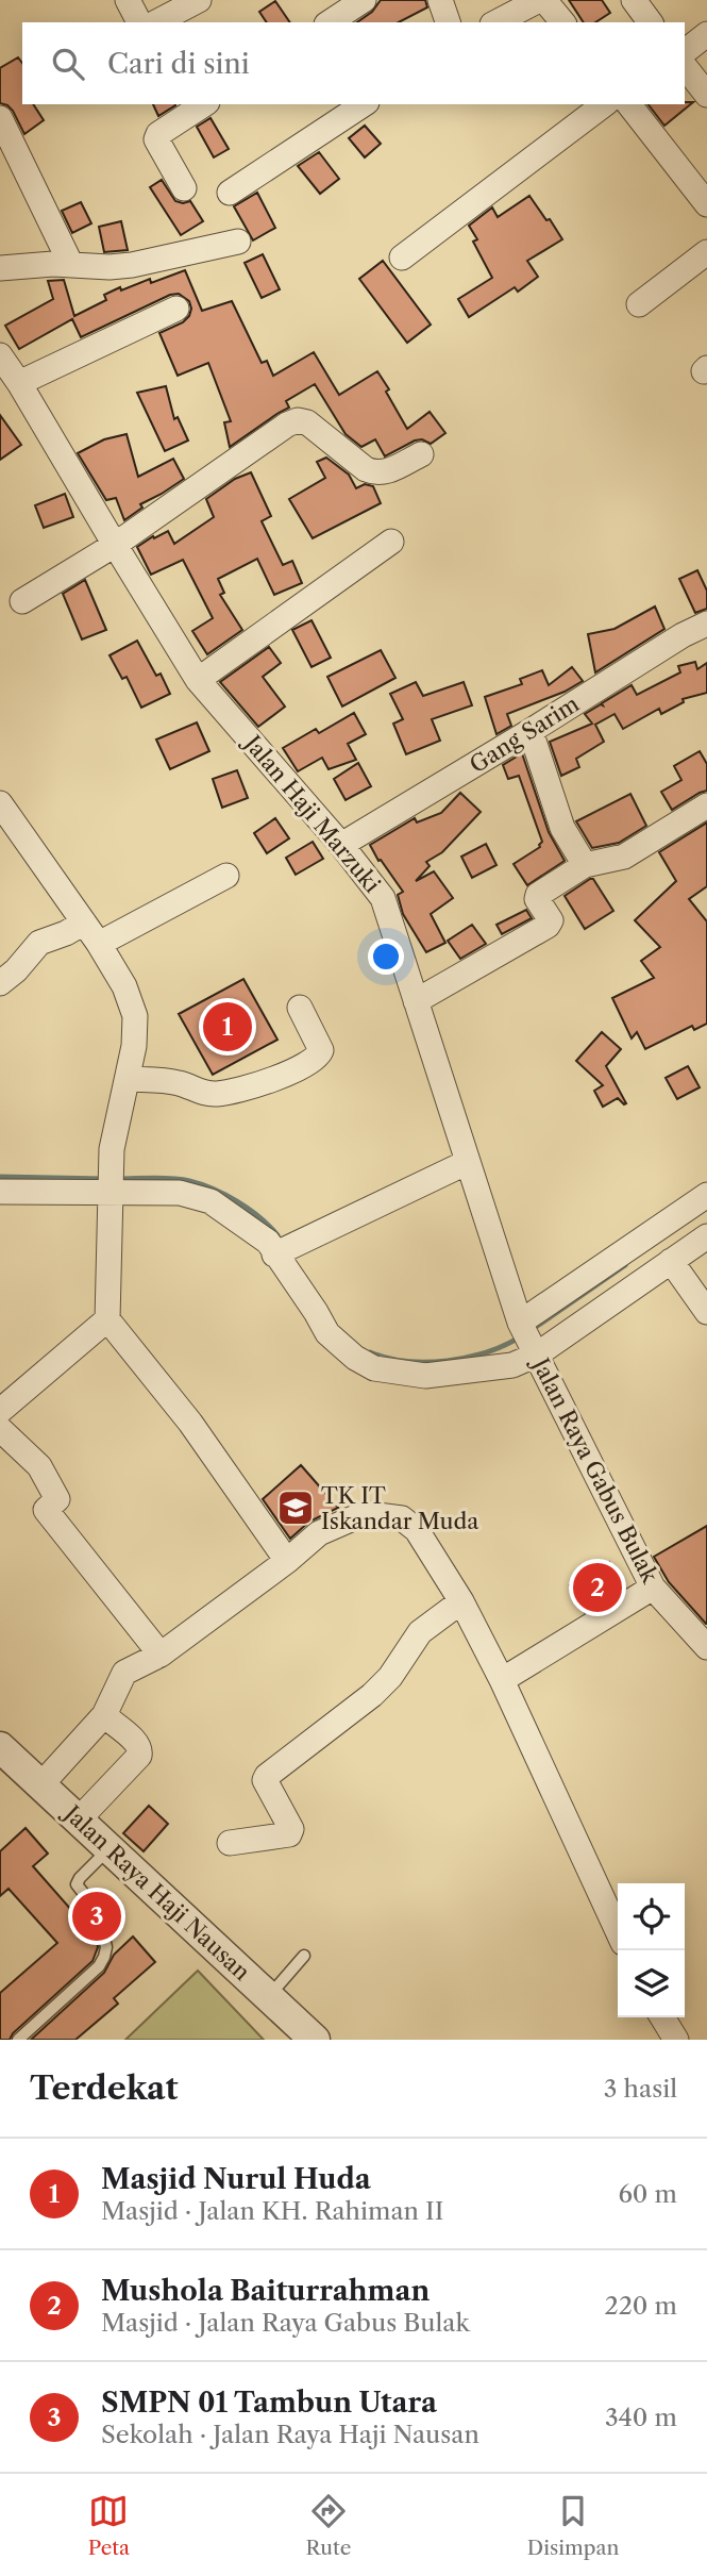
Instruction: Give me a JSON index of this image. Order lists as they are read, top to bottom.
{
  "streets": {
    "street": [
      "Gang Sarim",
      "Jalan Haji Marzuki",
      "Jalan Raya Gabus Bulak",
      "Jalan Raya Haji Nausan"
    ]
  },
  "crossings": [
    ["Gang Sarim", "Jalan Haji Marzuki"],
    ["Jalan Haji Marzuki", "Jalan Raya Gabus Bulak"]
  ],
  "places": {
    "school or university": ["TK IT Iskandar Muda"]
  },
  "page": {
    "search": "Cari di sini",
    "pins": ["1", "2", "3"],
    "heading": ["Terdekat", "3 hasil"],
    "list": [
      {
        "mark": "1",
        "name": "Masjid Nurul Huda",
        "note": "Masjid · Jalan KH. Rahiman II",
        "value": "60 m"
      },
      {
        "mark": "2",
        "name": "Mushola Baiturrahman",
        "note": "Masjid · Jalan Raya Gabus Bulak",
        "value": "220 m"
      },
      {
        "mark": "3",
        "name": "SMPN 01 Tambun Utara",
        "note": "Sekolah · Jalan Raya Haji Nausan",
        "value": "340 m"
      }
    ],
    "nav": ["Peta", "Rute", "Disimpan"]
  }
}
